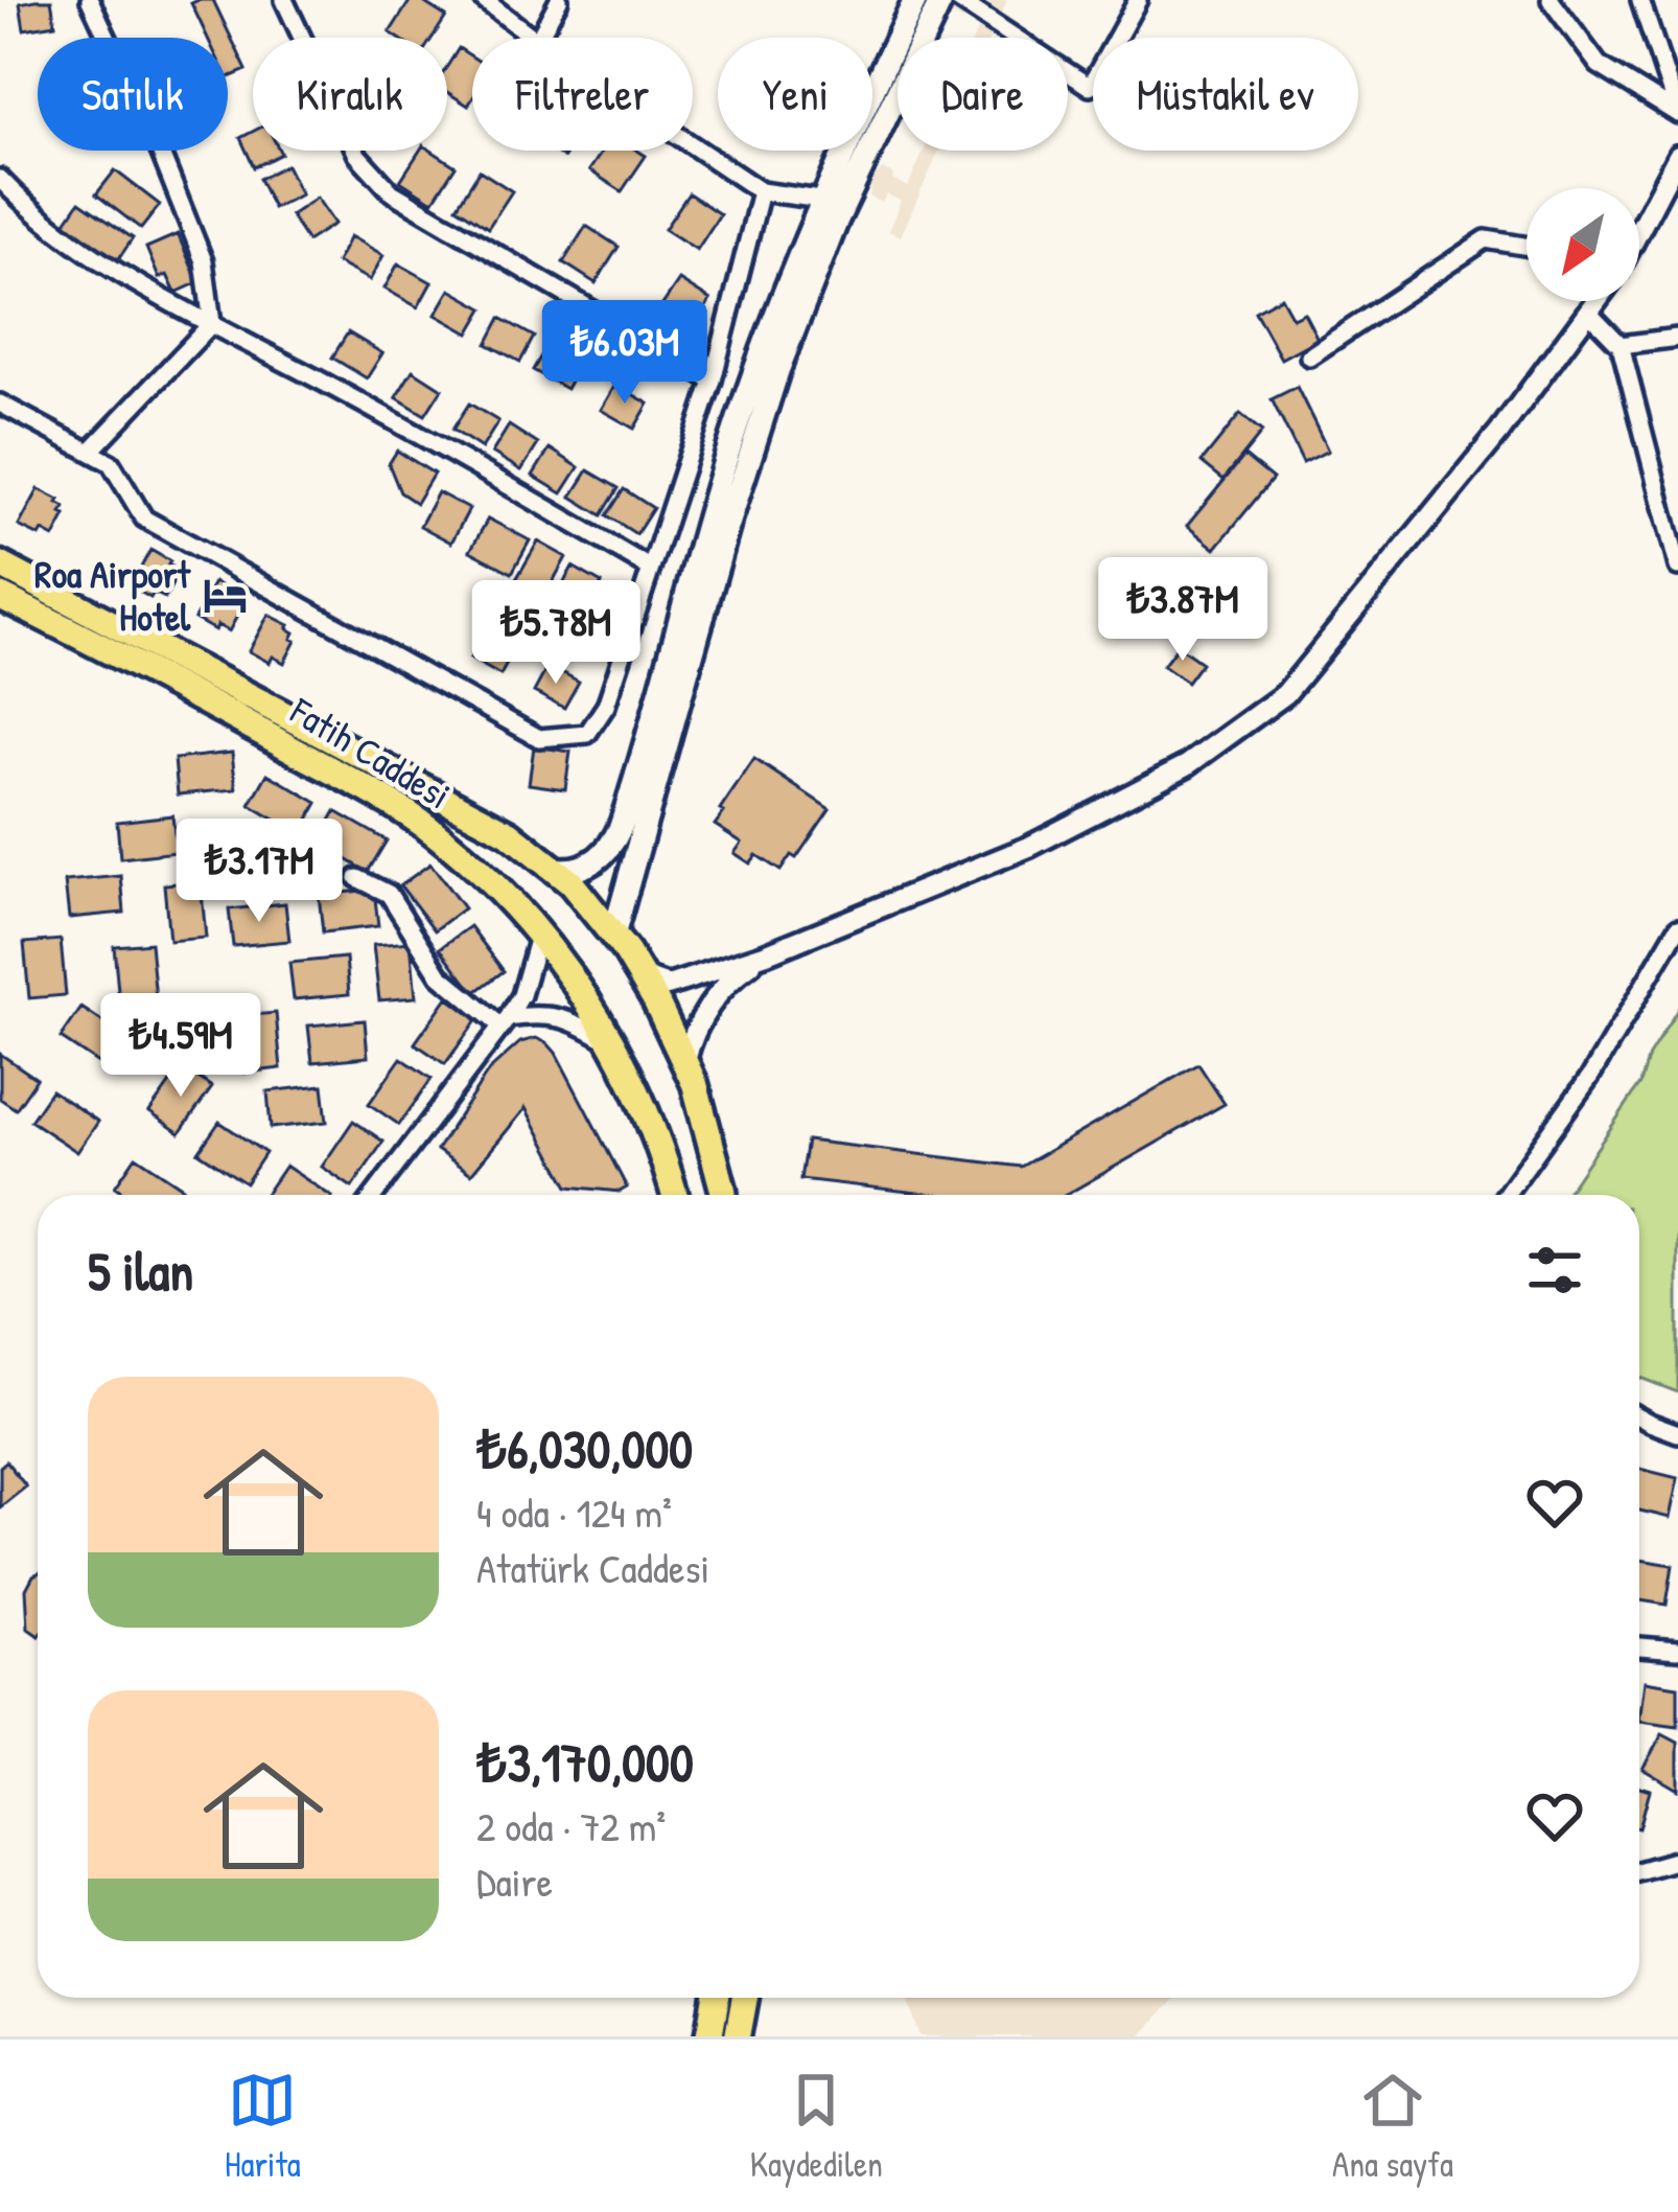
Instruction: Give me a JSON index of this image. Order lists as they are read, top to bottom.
{
  "streets": {
    "main road": ["Fatih Caddesi"]
  },
  "places": {
    "hotel": ["Roa Airport Hotel"]
  },
  "north": "bottom left",
  "page": {
    "chip": [
      "Satılık",
      "Kiralık",
      "Filtreler",
      "Yeni",
      "Daire",
      "Müstakil ev"
    ],
    "price": [
      "₺6.03M",
      "₺3.87M",
      "₺5.78M",
      "₺3.17M",
      "₺4.59M"
    ],
    "heading": "5 ilan",
    "list": [
      {
        "name": "₺6,030,000",
        "note": "4 oda · 124 m² · Atatürk Caddesi"
      },
      {
        "name": "₺3,170,000",
        "note": "2 oda · 72 m² · Daire"
      }
    ],
    "tabs": ["Harita", "Kaydedilen", "Ana sayfa"]
  }
}
